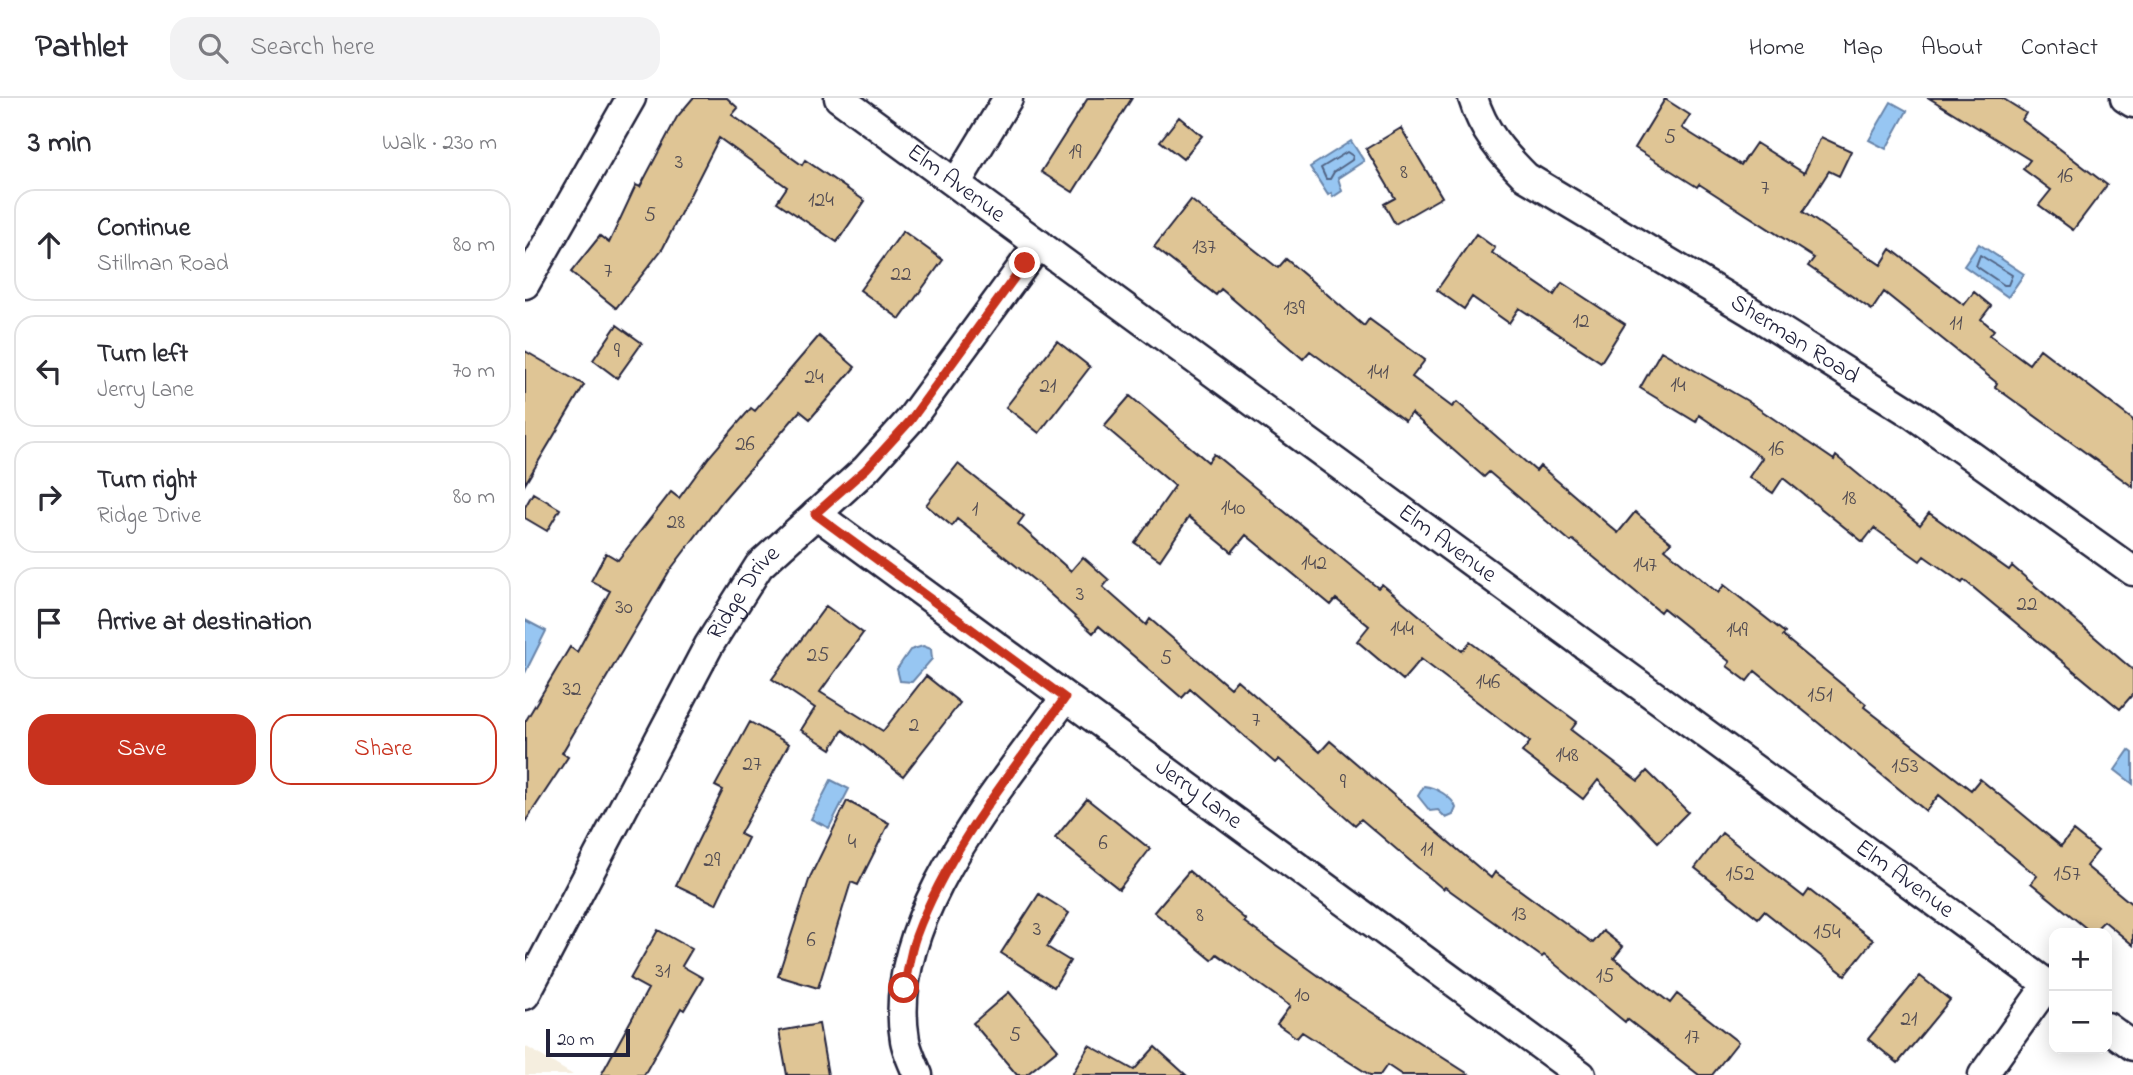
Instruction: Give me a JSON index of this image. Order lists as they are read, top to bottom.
{
  "streets": {
    "street": [
      "Elm Avenue",
      "Sherman Road",
      "Ridge Drive",
      "Jerry Lane"
    ]
  },
  "crossings": [
    ["Elm Avenue", "Ridge Drive"],
    ["Ridge Drive", "Jerry Lane"]
  ],
  "house_numbers": [
    "5",
    "19",
    "3",
    "8",
    "16",
    "7",
    "124",
    "5",
    "137",
    "7",
    "22",
    "139",
    "12",
    "11",
    "9",
    "141",
    "24",
    "14",
    "21",
    "26",
    "16",
    "18",
    "140",
    "1",
    "28",
    "142",
    "147",
    "3",
    "22",
    "30",
    "144",
    "149",
    "25",
    "5",
    "146",
    "32",
    "151",
    "7",
    "2",
    "148",
    "27",
    "153",
    "9",
    "4",
    "6",
    "11",
    "29",
    "152",
    "157",
    "13",
    "8",
    "3",
    "154",
    "6",
    "31",
    "15",
    "10",
    "21",
    "5",
    "17"
  ],
  "scale_bar": "20 m",
  "page": {
    "header": "Pathlet",
    "search": "Search here",
    "nav": [
      "Home",
      "Map",
      "About",
      "Contact"
    ],
    "heading": ["3 min", "Walk · 230 m"],
    "list": [
      ["Continue", "Stillman Road", "80 m"],
      ["Turn left", "Jerry Lane", "70 m"],
      ["Turn right", "Ridge Drive", "80 m"],
      "Arrive at destination"
    ],
    "buttons": ["Save", "Share"],
    "map_buttons": ["+", "−"],
    "scale": "20 m"
  }
}
